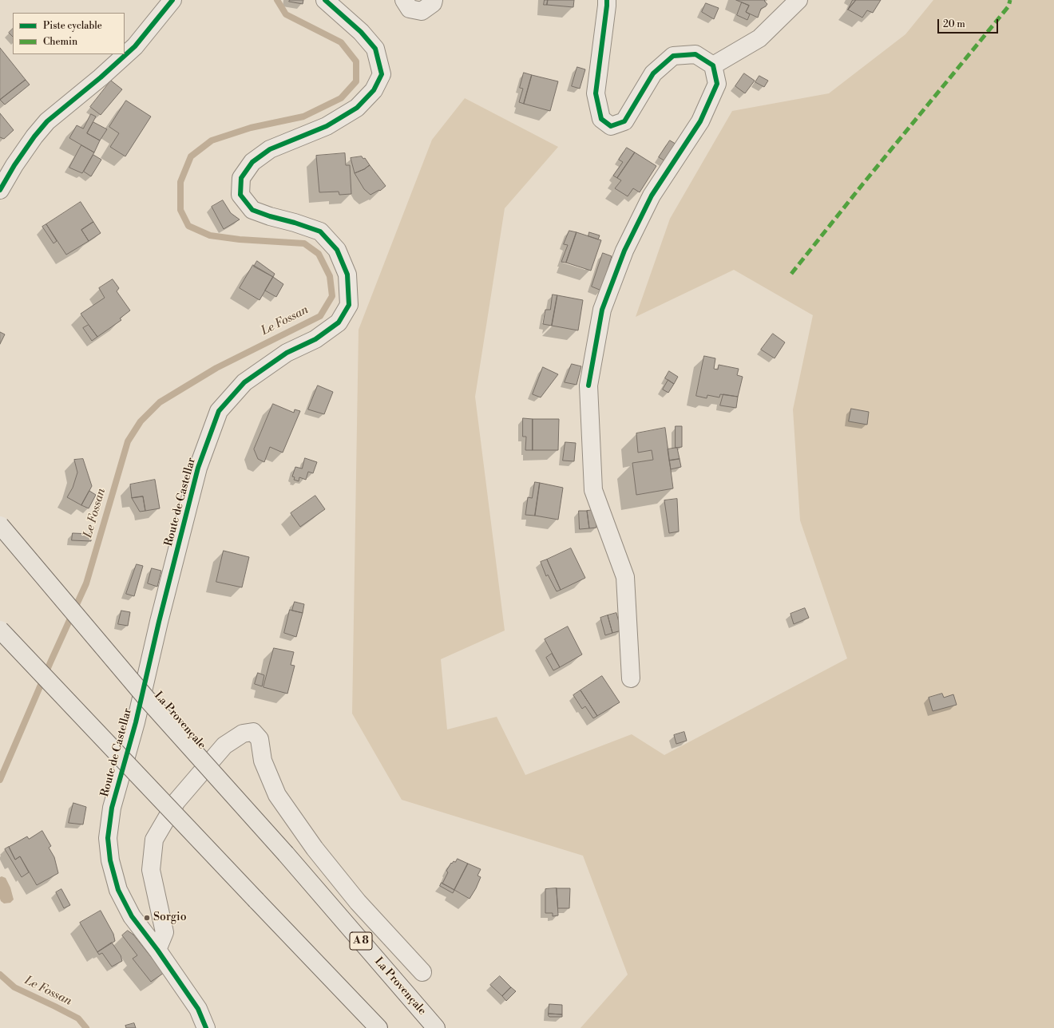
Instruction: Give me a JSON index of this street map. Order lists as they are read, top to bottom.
{
  "streets": {
    "highway": ["La Provençale", "A 8"],
    "street": ["Route de Castellar"]
  },
  "water": ["Le Fossan"],
  "places": ["Sorgio"],
  "legend": ["Piste cyclable", "Chemin"],
  "scale_bar": "20 m"
}
